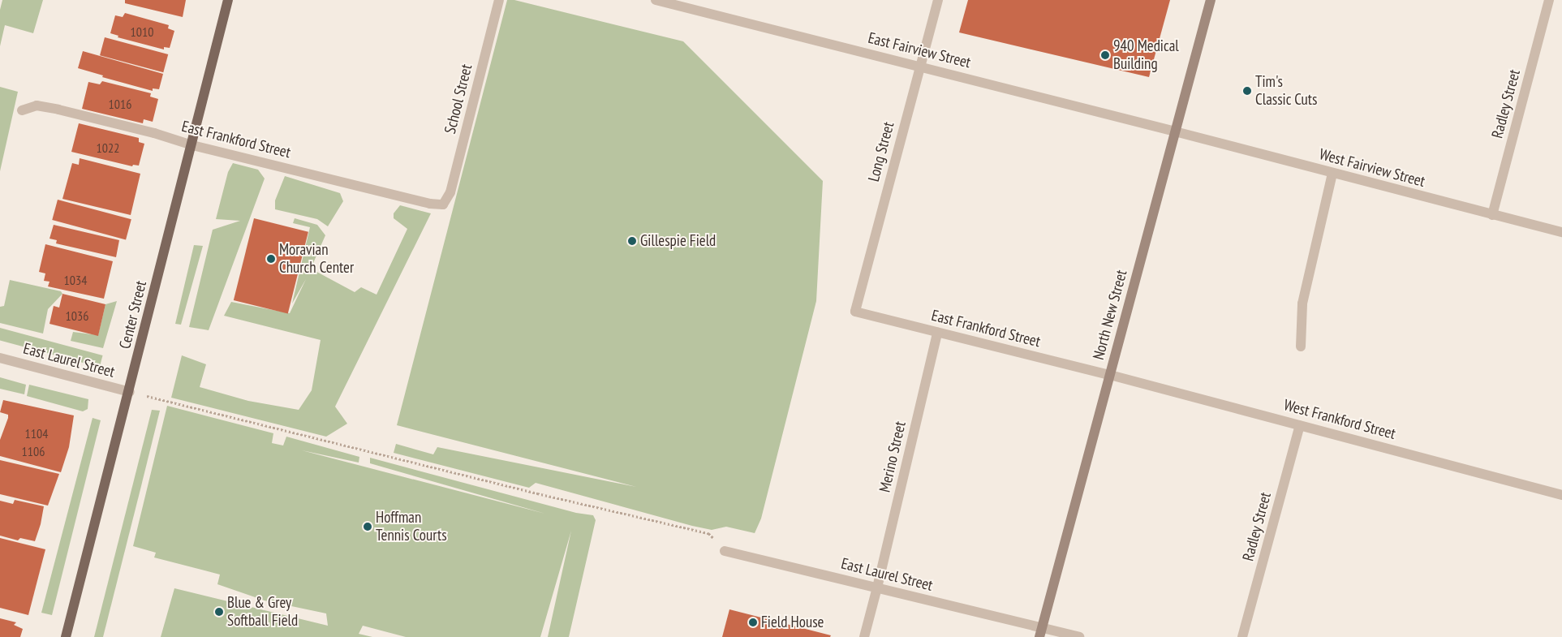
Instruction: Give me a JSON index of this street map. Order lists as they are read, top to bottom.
{
  "streets": {
    "main road": ["Center Street", "North New Street"],
    "street": [
      "East Fairview Street",
      "School Street",
      "Radley Street",
      "East Frankford Street",
      "Long Street",
      "West Fairview Street",
      "East Laurel Street",
      "West Frankford Street",
      "Merino Street"
    ]
  },
  "crossings": [
    ["East Fairview Street", "Long Street"],
    ["East Fairview Street", "West Fairview Street"],
    ["East Fairview Street", "North New Street"],
    ["School Street", "East Frankford Street"],
    ["Radley Street", "West Fairview Street"],
    ["Radley Street", "West Frankford Street"],
    ["East Frankford Street", "Long Street"],
    ["East Frankford Street", "Center Street"],
    ["East Frankford Street", "North New Street"],
    ["East Frankford Street", "West Frankford Street"],
    ["East Frankford Street", "Merino Street"],
    ["West Fairview Street", "North New Street"],
    ["Center Street", "East Laurel Street"],
    ["North New Street", "East Laurel Street"],
    ["North New Street", "West Frankford Street"],
    ["East Laurel Street", "Merino Street"]
  ],
  "places": [
    "940 Medical Building",
    "Tim's Classic Cuts",
    "Gillespie Field",
    "Moravian Church Center",
    "Hoffman Tennis Courts",
    "Blue & Grey Softball Field",
    "Field House"
  ],
  "house_numbers": [
    "1010",
    "1016",
    "1022",
    "1034",
    "1036",
    "1104",
    "1106"
  ]
}
